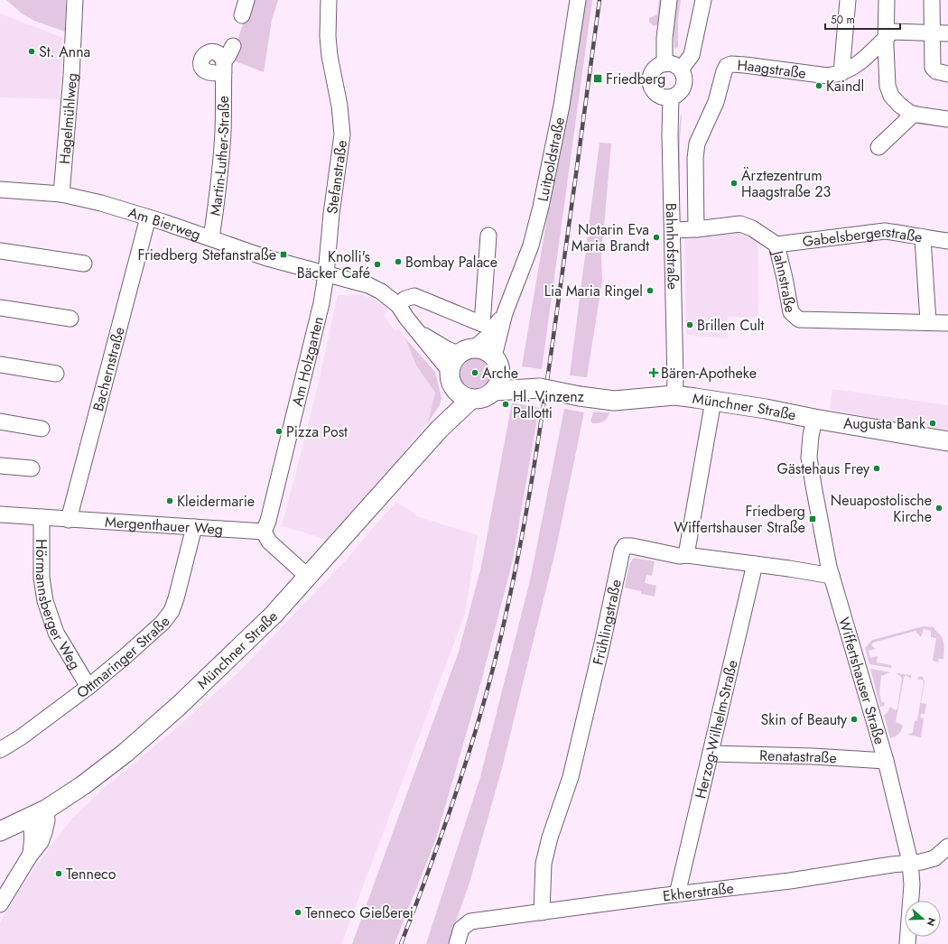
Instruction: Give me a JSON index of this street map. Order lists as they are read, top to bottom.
{
  "streets": {
    "main road": ["Münchner Straße"],
    "street": [
      "Haagstraße",
      "Hagelmühlweg",
      "Martin-Luther-Straße",
      "Luitpoldstraße",
      "Stefanstraße",
      "Am Bierweg",
      "Gabelsbergerstraße",
      "Bahnhofstraße",
      "Jahnstraße",
      "Am Holzgarten",
      "Bachernstraße",
      "Mergenthauer Weg",
      "Hörmannsberger Weg",
      "Frühlingstraße",
      "Ottmaringer Straße",
      "Wiffertshauser Straße",
      "Herzog-Wilhelm-Straße",
      "Renatastraße",
      "Ekherstraße"
    ]
  },
  "crossings": [
    ["Haagstraße", "Jahnstraße"],
    ["Hagelmühlweg", "Am Bierweg"],
    ["Martin-Luther-Straße", "Am Bierweg"],
    ["Luitpoldstraße", "Münchner Straße"],
    ["Stefanstraße", "Am Bierweg"],
    ["Stefanstraße", "Am Holzgarten"],
    ["Am Bierweg", "Am Holzgarten"],
    ["Am Bierweg", "Bachernstraße"],
    ["Gabelsbergerstraße", "Jahnstraße"],
    ["Bahnhofstraße", "Jahnstraße"],
    ["Bahnhofstraße", "Münchner Straße"],
    ["Am Holzgarten", "Mergenthauer Weg"],
    ["Bachernstraße", "Mergenthauer Weg"],
    ["Münchner Straße", "Wiffertshauser Straße"],
    ["Mergenthauer Weg", "Hörmannsberger Weg"],
    ["Mergenthauer Weg", "Ottmaringer Straße"],
    ["Hörmannsberger Weg", "Ottmaringer Straße"],
    ["Frühlingstraße", "Ekherstraße"],
    ["Wiffertshauser Straße", "Renatastraße"],
    ["Wiffertshauser Straße", "Ekherstraße"],
    ["Herzog-Wilhelm-Straße", "Renatastraße"],
    ["Herzog-Wilhelm-Straße", "Ekherstraße"]
  ],
  "places": {
    "other": [
      "St. Anna",
      "Kaindl",
      "Ärztezentrum Haagstraße 23",
      "Notarin Eva Maria Brandt",
      "Bombay Palace",
      "Knolli's Bäcker Café",
      "Lia Maria Ringel",
      "Brillen Cult",
      "Arche",
      "Hl. Vinzenz Pallotti",
      "Augusta Bank",
      "Pizza Post",
      "Gästehaus Frey",
      "Kleidermarie",
      "Neuapostolische Kirche",
      "Skin of Beauty",
      "Tenneco",
      "Tenneco Gießerei"
    ],
    "transit": ["Friedberg", "Friedberg Stefanstraße", "Friedberg Wiffertshauser Straße"],
    "health": ["Bären-Apotheke"]
  },
  "scale_bar": "50 m",
  "north": "right"
}
